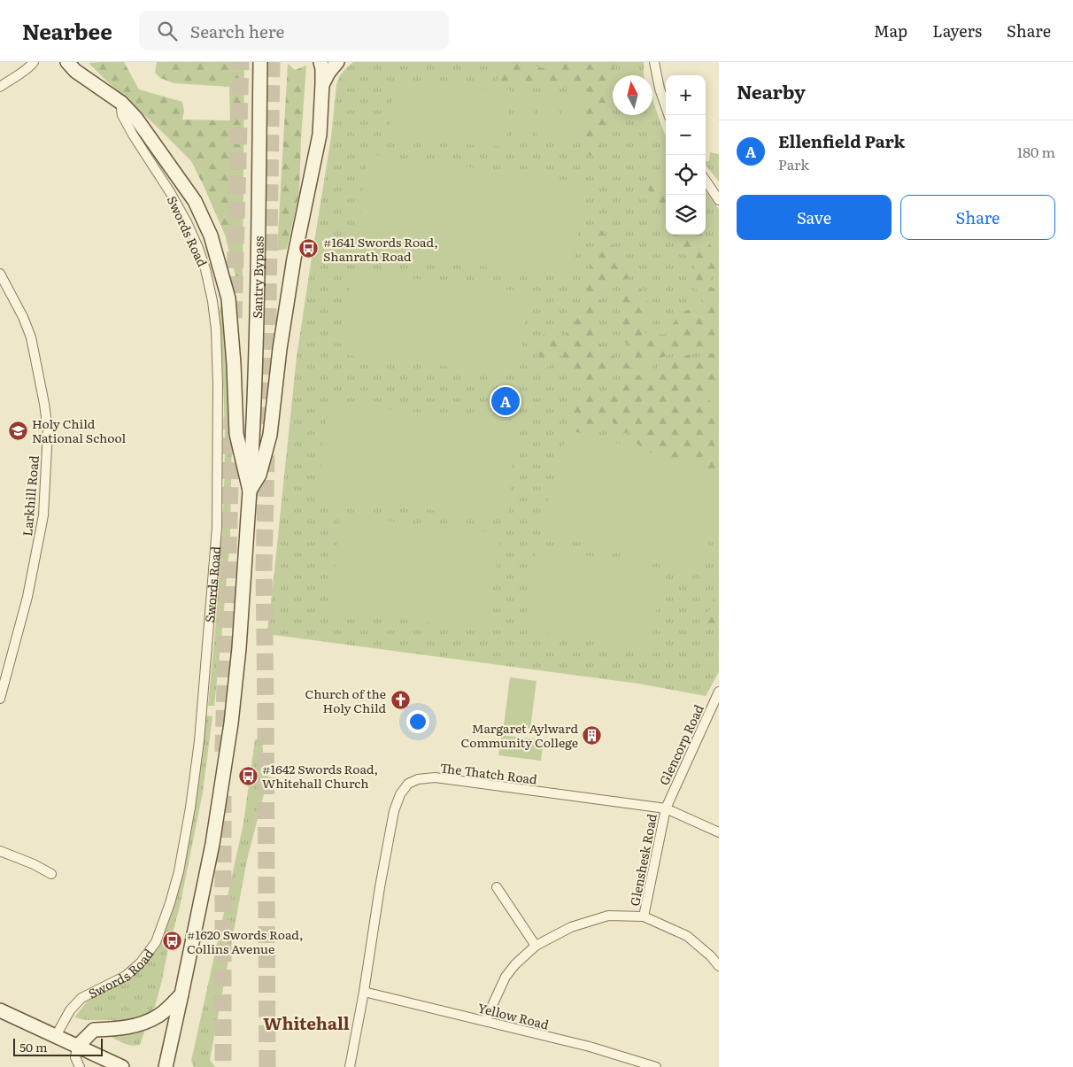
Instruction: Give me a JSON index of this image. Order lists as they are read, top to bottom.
{
  "streets": {
    "main road": ["Swords Road", "Santry Bypass"],
    "street": [
      "Larkhill Road",
      "Glencorp Road",
      "The Thatch Road",
      "Glenshesk Road",
      "Yellow Road"
    ]
  },
  "crossings": [
    ["Swords Road", "Santry Bypass"],
    ["Glencorp Road", "The Thatch Road"],
    ["Glencorp Road", "Glenshesk Road"],
    ["The Thatch Road", "Glenshesk Road"],
    ["The Thatch Road", "Yellow Road"],
    ["Glenshesk Road", "Yellow Road"]
  ],
  "districts": ["Whitehall"],
  "places": {
    "bus stop": ["#1641 Swords Road, Shanrath Road", "#1642 Swords Road, Whitehall Church", "#1620 Swords Road, Collins Avenue"],
    "school or university": ["Holy Child National School"],
    "church": ["Church of the Holy Child"],
    "building": ["Margaret Aylward Community College"]
  },
  "scale_bar": "50 m",
  "north": "top",
  "page": {
    "header": "Nearbee",
    "search": "Search here",
    "nav": ["Map", "Layers", "Share"],
    "heading": "Nearby",
    "map_buttons": ["+", "−"],
    "list": [
      {
        "mark": "A",
        "name": "Ellenfield Park",
        "note": "Park",
        "value": "180 m"
      }
    ],
    "buttons": ["Save", "Share"],
    "pins": "A",
    "scale": "50 m"
  }
}
